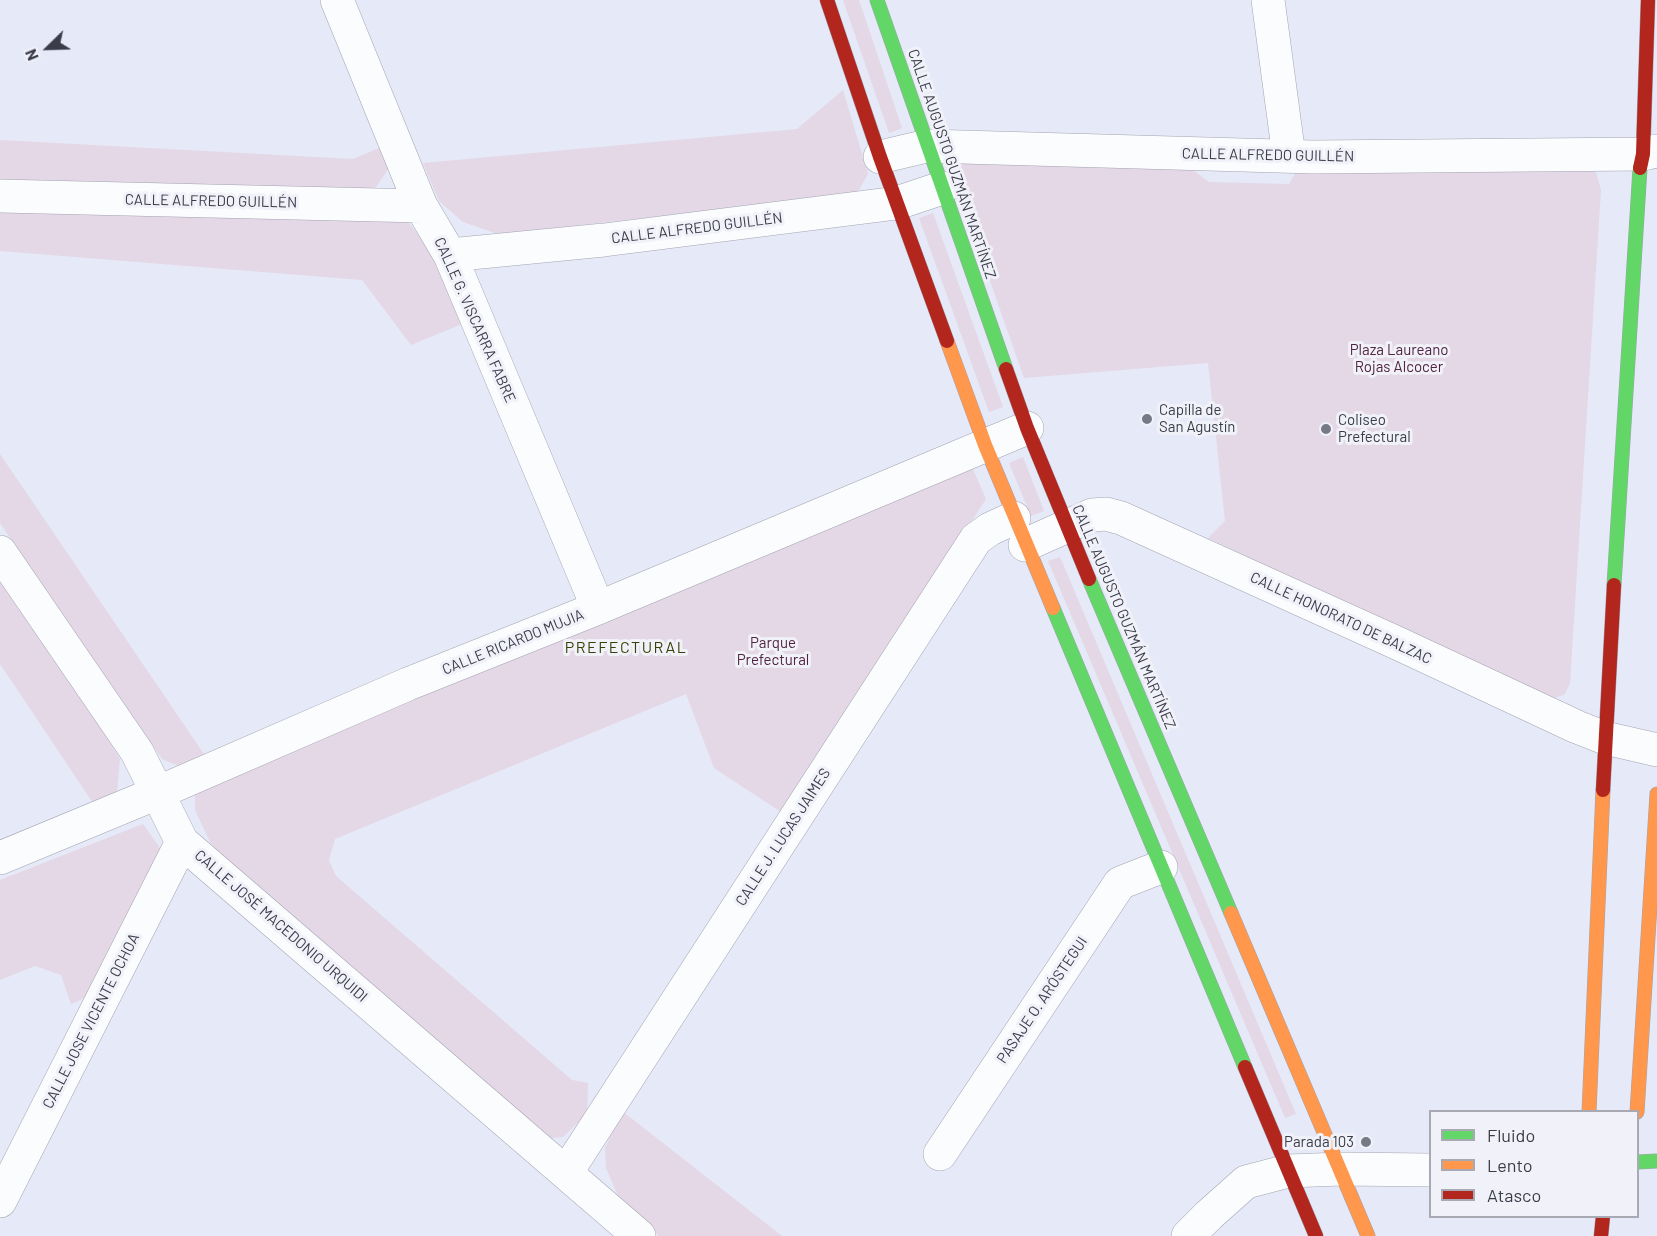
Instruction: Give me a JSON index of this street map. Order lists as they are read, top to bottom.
{
  "streets": {
    "street": [
      "CALLE ALFREDO GUILLÉN",
      "CALLE AUGUSTO GUZMÁN MARTÍNEZ",
      "CALLE G. VISCARRA FABRE",
      "CALLE HONORATO DE BALZAC",
      "CALLE RICARDO MUJIA",
      "CALLE J. LUCAS JAIMES",
      "CALLE JOSÉ MACEDONIO URQUIDI",
      "PASAJE O. ARÓSTEGUI",
      "CALLE JOSE VICENTE OCHOA"
    ]
  },
  "crossings": [
    ["CALLE ALFREDO GUILLÉN", "CALLE AUGUSTO GUZMÁN MARTÍNEZ"],
    ["CALLE ALFREDO GUILLÉN", "CALLE G. VISCARRA FABRE"],
    ["CALLE AUGUSTO GUZMÁN MARTÍNEZ", "CALLE HONORATO DE BALZAC"],
    ["CALLE AUGUSTO GUZMÁN MARTÍNEZ", "CALLE RICARDO MUJIA"],
    ["CALLE G. VISCARRA FABRE", "CALLE RICARDO MUJIA"],
    ["CALLE HONORATO DE BALZAC", "CALLE J. LUCAS JAIMES"],
    ["CALLE RICARDO MUJIA", "CALLE JOSÉ MACEDONIO URQUIDI"],
    ["CALLE J. LUCAS JAIMES", "CALLE JOSÉ MACEDONIO URQUIDI"],
    ["CALLE JOSÉ MACEDONIO URQUIDI", "CALLE JOSE VICENTE OCHOA"]
  ],
  "districts": ["PREFECTURAL"],
  "parks": ["Plaza Laureano Rojas Alcocer", "Parque Prefectural"],
  "places": ["Capilla de San Agustín", "Coliseo Prefectural", "Parada 103"],
  "legend": ["Fluido", "Lento", "Atasco"],
  "north": "bottom left"
}
